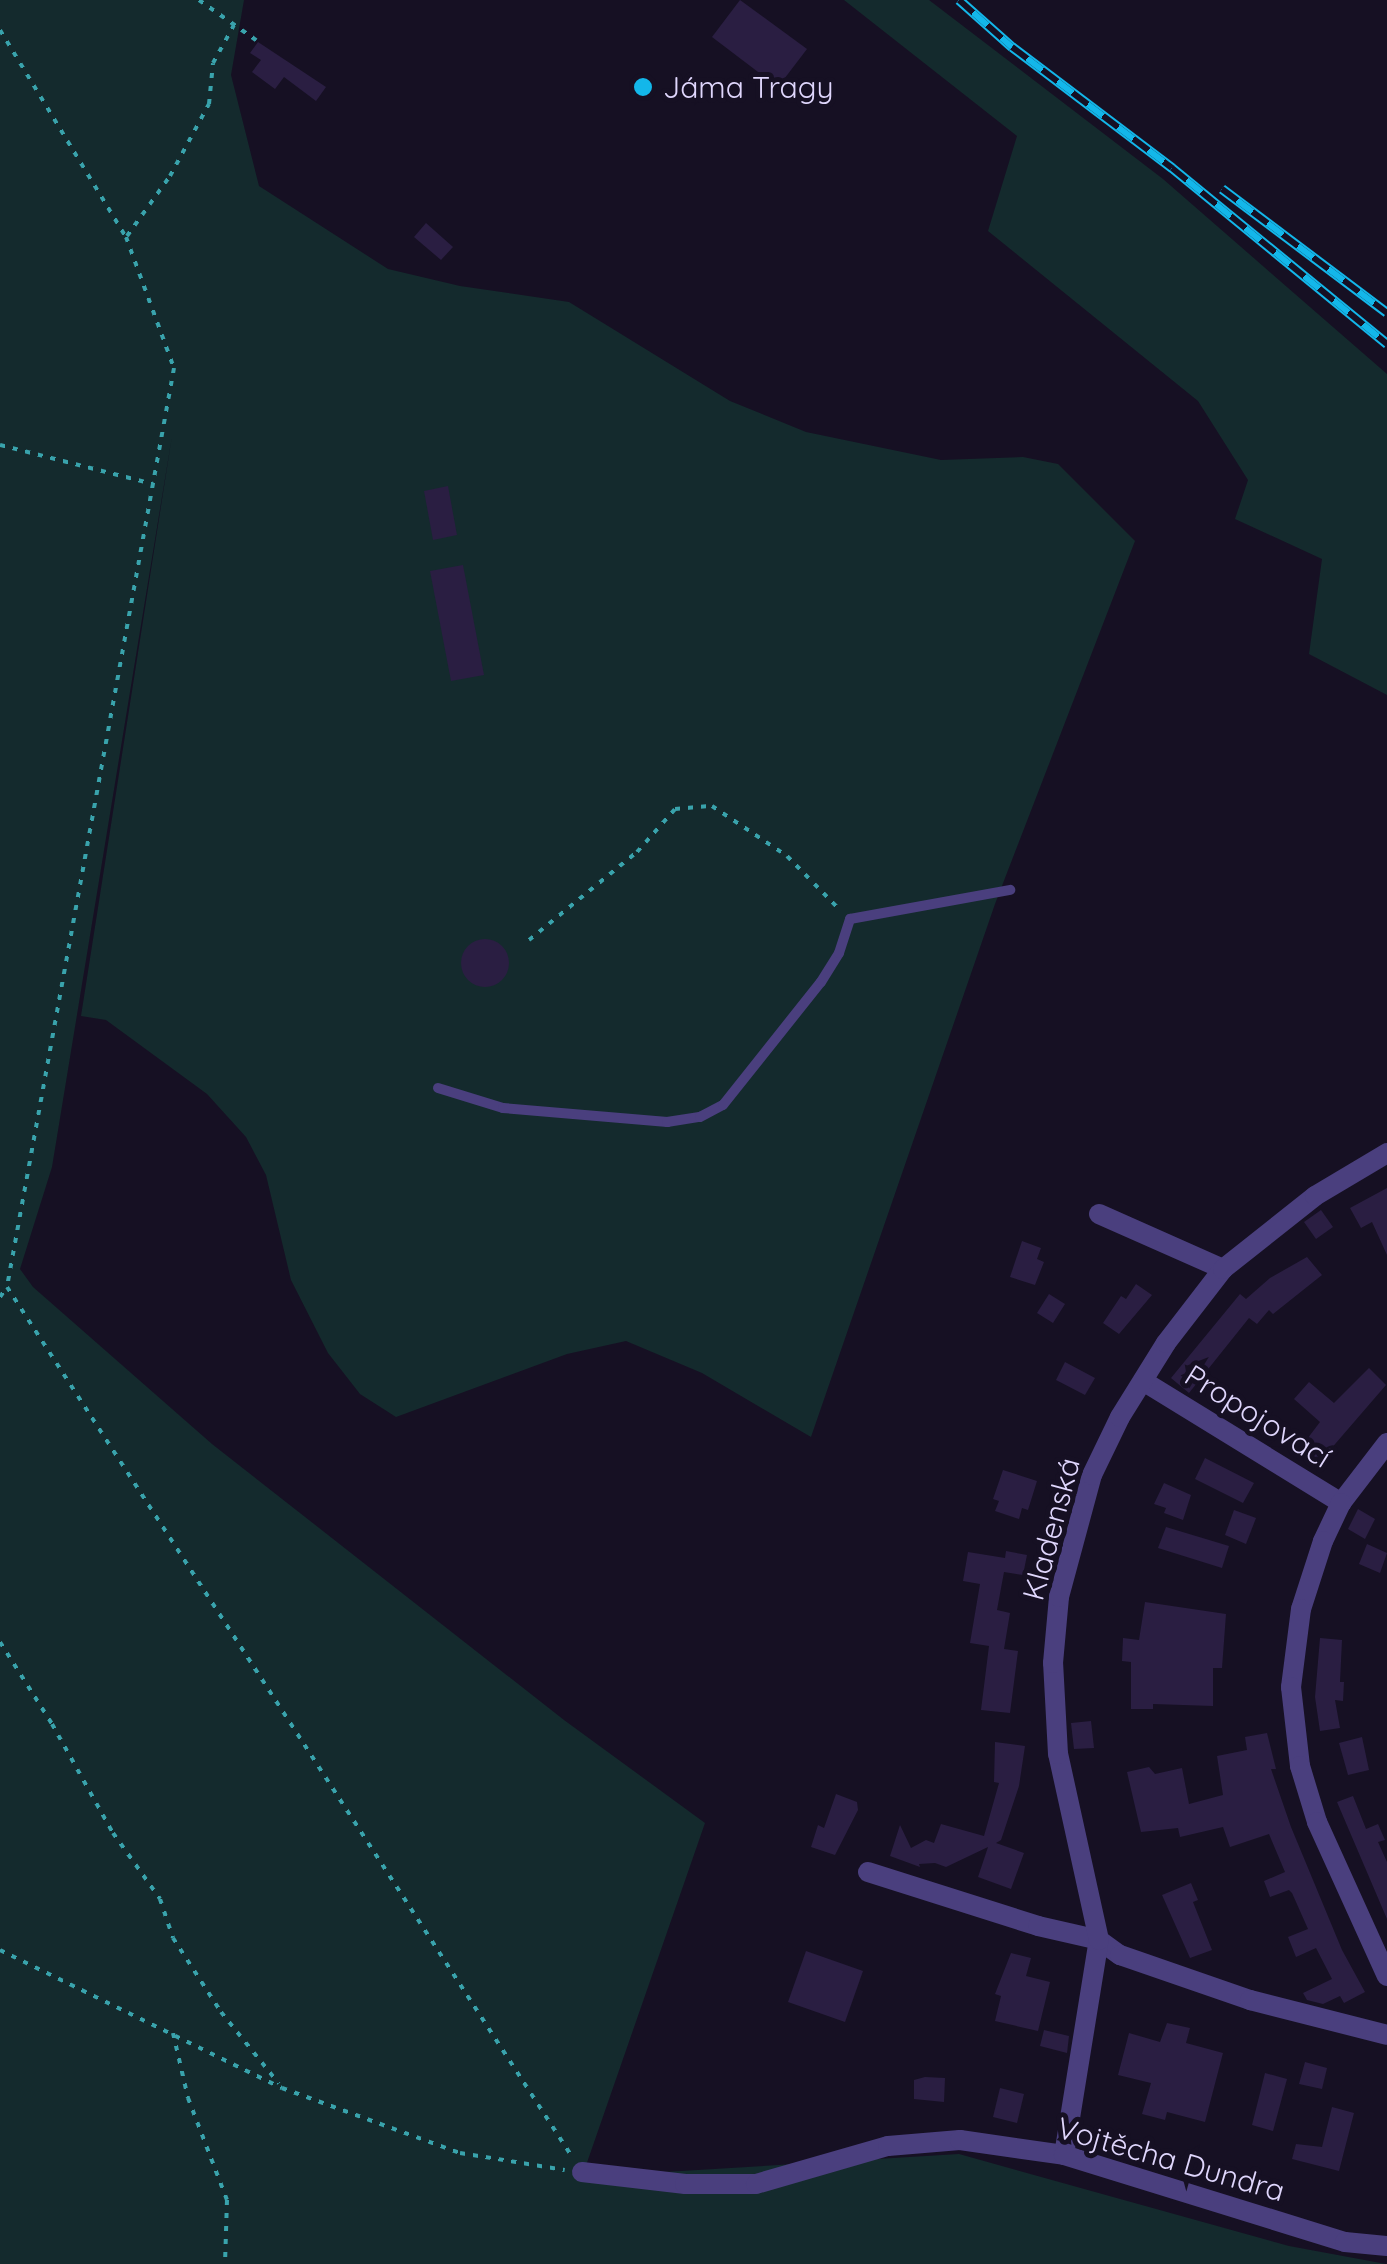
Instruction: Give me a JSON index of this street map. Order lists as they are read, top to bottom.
{
  "streets": {
    "street": ["Propojovací", "Kladenská", "Vojtěcha Dundra"]
  },
  "crossings": [
    ["Propojovací", "Kladenská"],
    ["Kladenská", "Vojtěcha Dundra"]
  ],
  "places": ["Jáma Tragy"]
}
